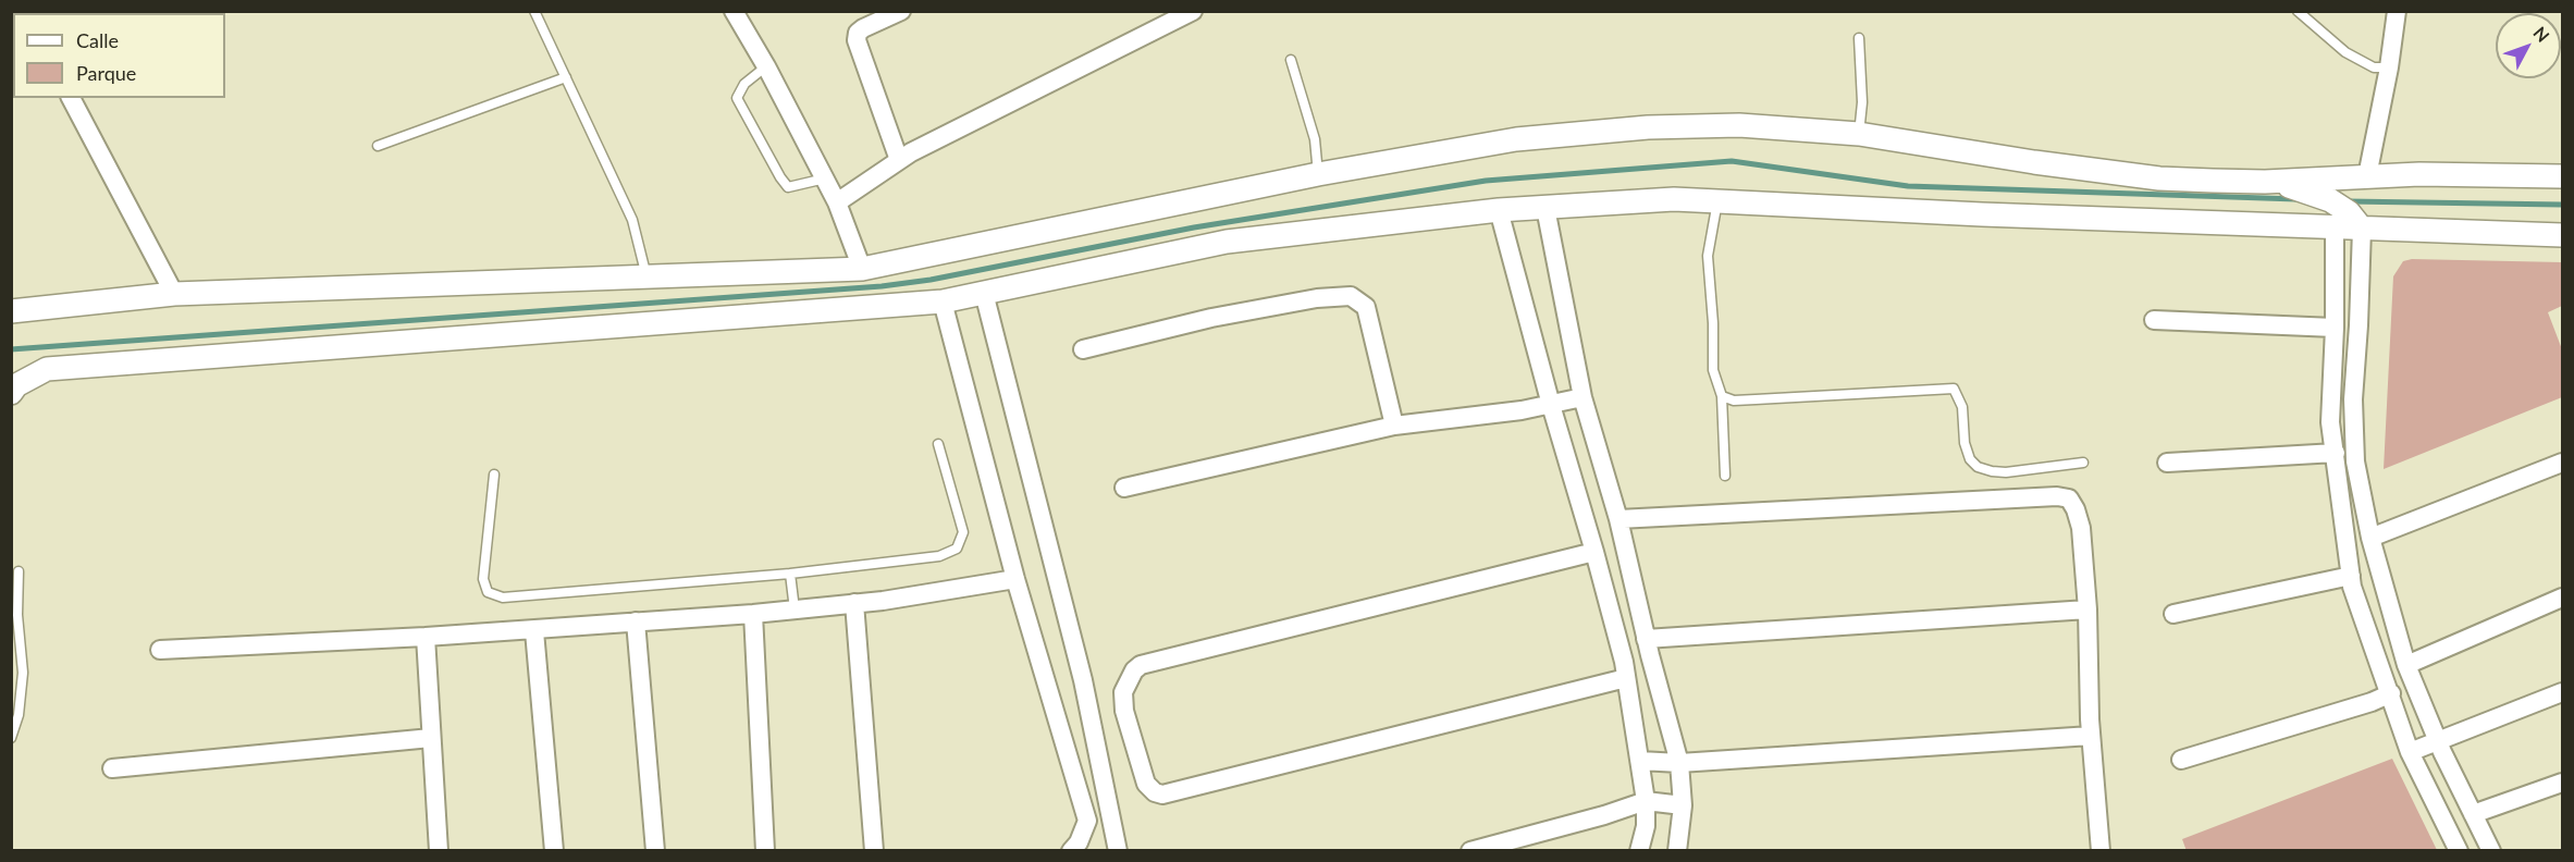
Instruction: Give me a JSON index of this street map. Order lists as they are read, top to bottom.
{
  "legend": ["Calle", "Parque"],
  "north": "top right"
}
